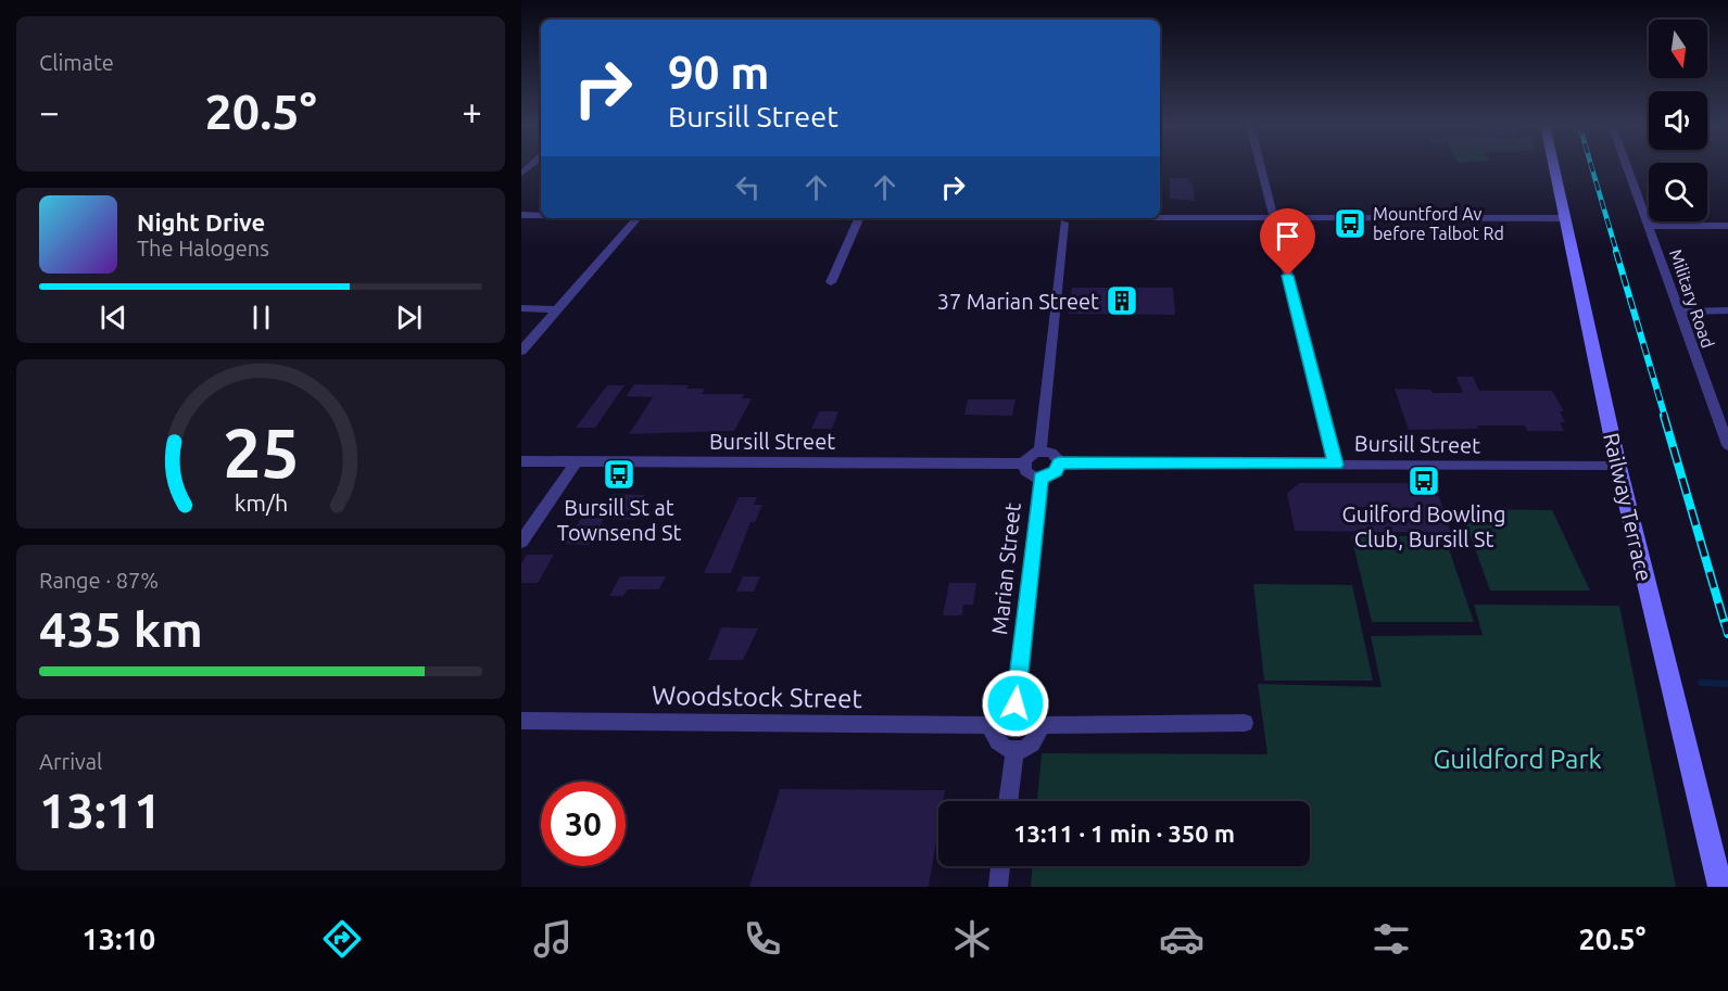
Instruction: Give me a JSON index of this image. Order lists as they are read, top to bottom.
{
  "streets": {
    "main road": ["Railway Terrace"],
    "street": [
      "Military Road",
      "Bursill Street",
      "Marian Street",
      "Woodstock Street"
    ]
  },
  "crossings": [
    ["Bursill Street", "Railway Terrace"],
    ["Bursill Street", "Marian Street"],
    ["Marian Street", "Woodstock Street"]
  ],
  "parks": ["Guildford Park"],
  "places": {
    "bus stop": ["Mountford Av before Talbot Rd", "Bursill St at Townsend St", "Guilford Bowling Club, Bursill St"],
    "building": ["37 Marian Street"]
  },
  "north": "bottom",
  "page": {
    "tile": [
      "Climate",
      ["Range · 87%", "435 km"],
      ["Arrival", "13:11"]
    ],
    "turn": ["90 m", "Bursill Street"],
    "heat": ["−", "20.5°", "+"],
    "song": ["Night Drive", "The Halogens"],
    "limit": "30",
    "trip": "13:11 · 1 min · 350 m",
    "tabs": ["13:10", "20.5°"],
    "gauge": ["25", "km/h"]
  }
}
